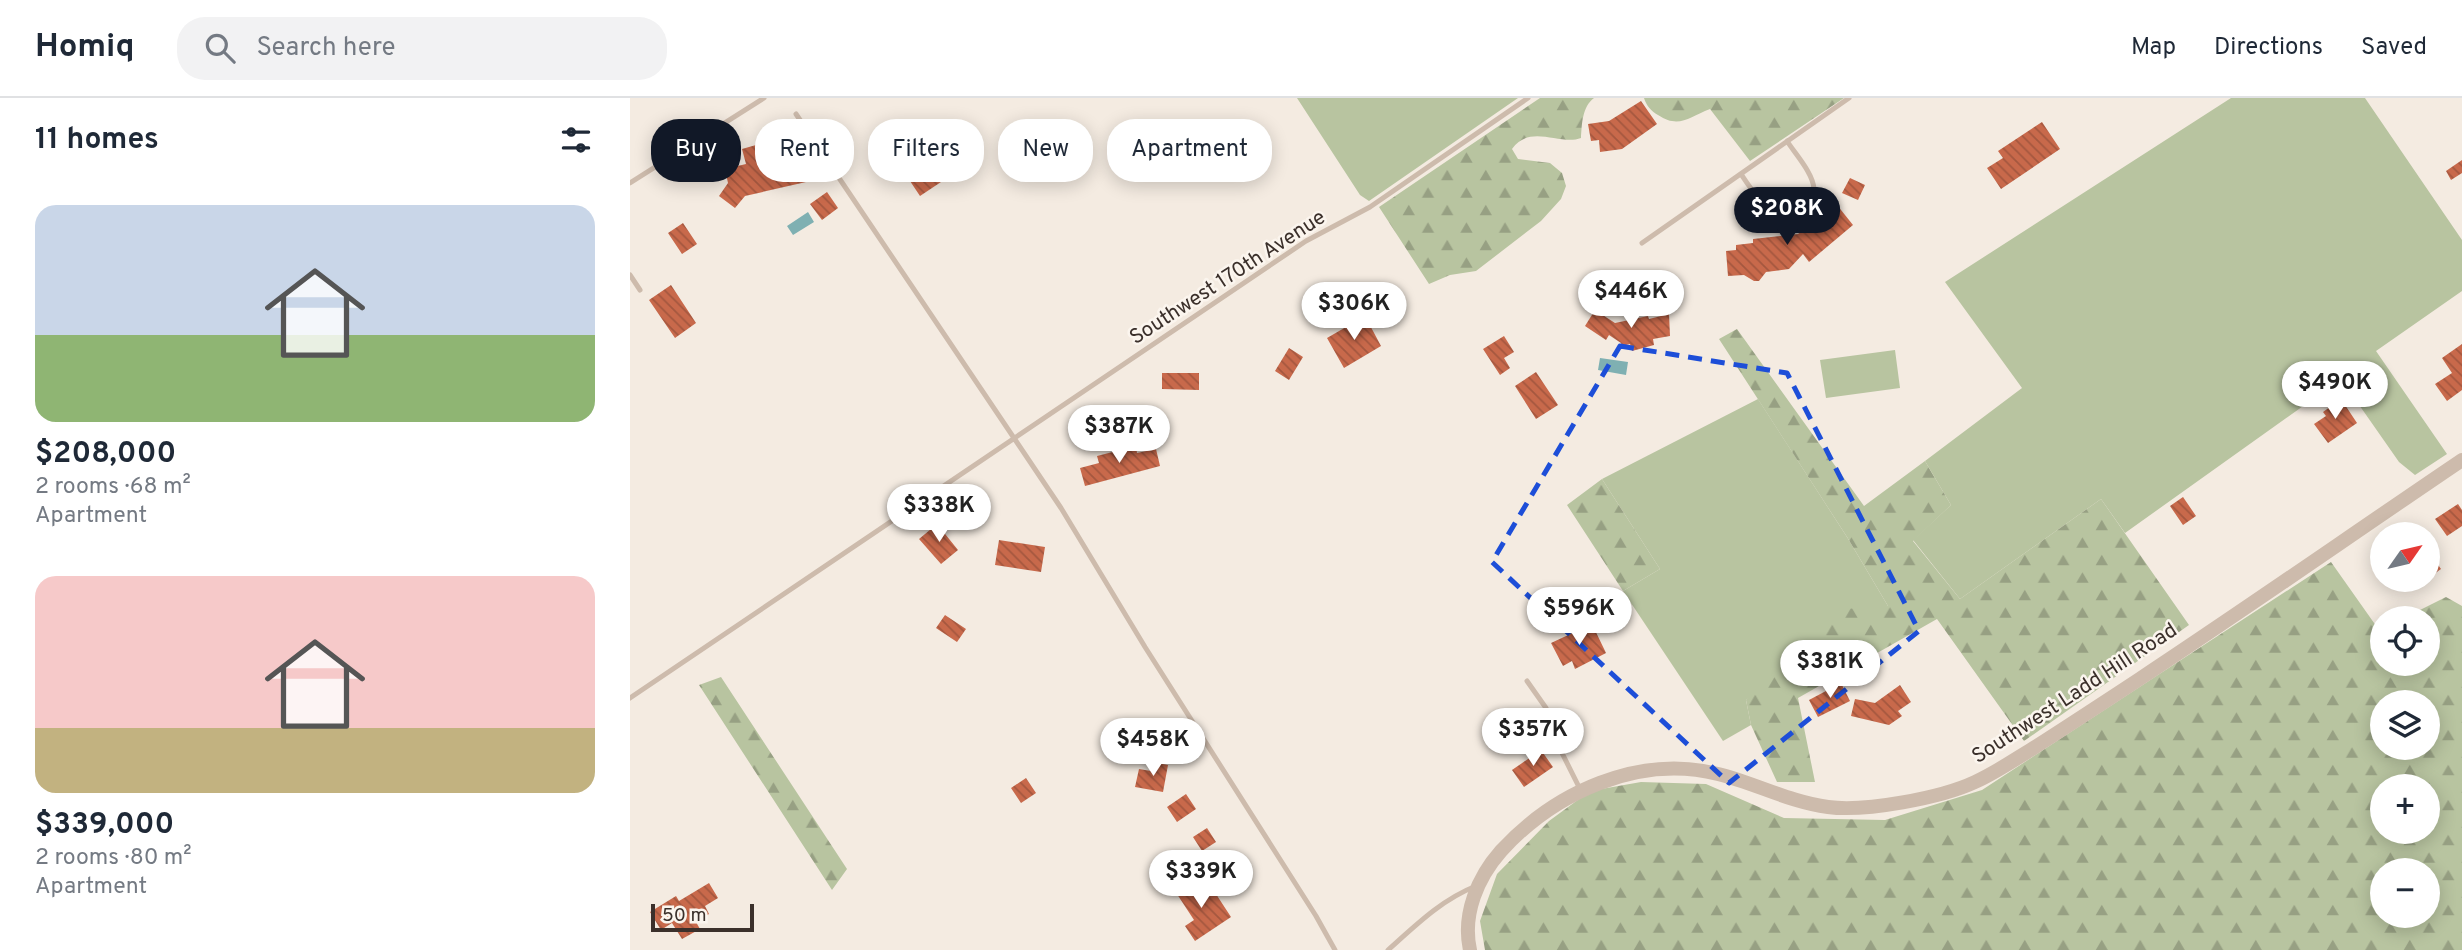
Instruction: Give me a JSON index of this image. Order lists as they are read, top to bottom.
{
  "streets": {
    "street": ["Southwest Ladd Hill Road"],
    "lane": ["Southwest 170th Avenue"]
  },
  "scale_bar": "50 m",
  "north": "top right",
  "page": {
    "header": "Homiq",
    "search": "Search here",
    "nav": ["Map", "Directions", "Saved"],
    "heading": "11 homes",
    "chip": [
      "Buy",
      "Rent",
      "Filters",
      "New",
      "Apartment"
    ],
    "list": [
      {
        "name": "$208,000",
        "note": "2 rooms · 68 m² · Apartment"
      },
      {
        "name": "$339,000",
        "note": "2 rooms · 80 m² · Apartment"
      }
    ],
    "price": [
      "$208K",
      "$446K",
      "$306K",
      "$490K",
      "$387K",
      "$338K",
      "$596K",
      "$381K",
      "$357K",
      "$458K",
      "$339K"
    ],
    "map_buttons": ["+", "−"],
    "scale": "50 m"
  }
}
